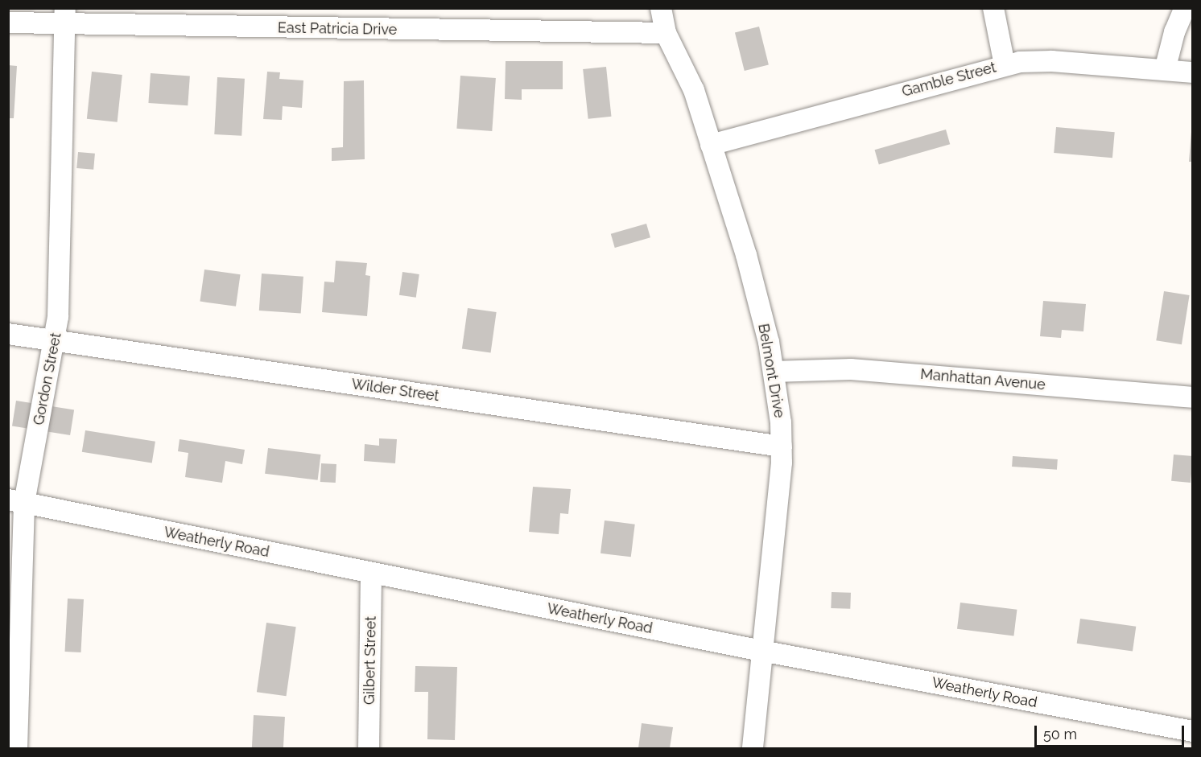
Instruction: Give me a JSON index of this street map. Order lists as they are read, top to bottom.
{
  "streets": {
    "street": [
      "East Patricia Drive",
      "Gamble Street",
      "Belmont Drive",
      "Gordon Street",
      "Manhattan Avenue",
      "Wilder Street",
      "Weatherly Road",
      "Gilbert Street"
    ]
  },
  "crossings": [
    ["East Patricia Drive", "Belmont Drive"],
    ["East Patricia Drive", "Gordon Street"],
    ["Gamble Street", "Belmont Drive"],
    ["Belmont Drive", "Manhattan Avenue"],
    ["Belmont Drive", "Wilder Street"],
    ["Belmont Drive", "Weatherly Road"],
    ["Gordon Street", "Wilder Street"],
    ["Gordon Street", "Weatherly Road"],
    ["Weatherly Road", "Gilbert Street"]
  ],
  "scale_bar": "50 m"
}
